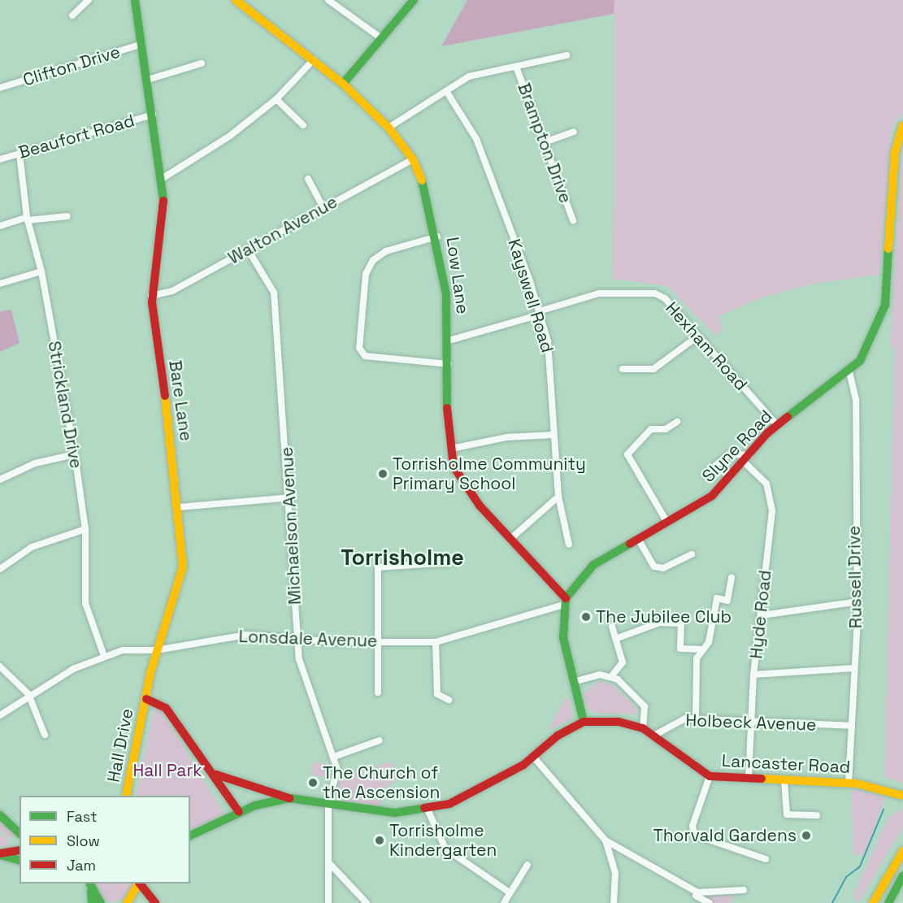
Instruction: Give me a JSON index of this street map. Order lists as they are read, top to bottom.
{
  "streets": {
    "main road": [
      "Low Lane",
      "Bare Lane",
      "Slyne Road",
      "Hall Drive",
      "Lancaster Road"
    ],
    "street": [
      "Clifton Drive",
      "Beaufort Road",
      "Brampton Drive",
      "Walton Avenue",
      "Kayswell Road",
      "Hexham Road",
      "Strickland Drive",
      "Michaelson Avenue",
      "Russell Drive",
      "Hyde Road",
      "Lonsdale Avenue",
      "Holbeck Avenue"
    ]
  },
  "crossings": [
    ["Clifton Drive", "Bare Lane"],
    ["Beaufort Road", "Bare Lane"],
    ["Beaufort Road", "Strickland Drive"],
    ["Walton Avenue", "Low Lane"],
    ["Walton Avenue", "Bare Lane"],
    ["Walton Avenue", "Michaelson Avenue"],
    ["Low Lane", "Hexham Road"],
    ["Low Lane", "Slyne Road"],
    ["Low Lane", "Lonsdale Avenue"],
    ["Kayswell Road", "Hexham Road"],
    ["Hexham Road", "Slyne Road"],
    ["Bare Lane", "Lonsdale Avenue"],
    ["Bare Lane", "Hall Drive"],
    ["Strickland Drive", "Lonsdale Avenue"],
    ["Slyne Road", "Russell Drive"],
    ["Slyne Road", "Hyde Road"],
    ["Slyne Road", "Lonsdale Avenue"],
    ["Michaelson Avenue", "Lonsdale Avenue"],
    ["Michaelson Avenue", "Lancaster Road"],
    ["Russell Drive", "Holbeck Avenue"],
    ["Russell Drive", "Lancaster Road"],
    ["Hyde Road", "Holbeck Avenue"],
    ["Hyde Road", "Lancaster Road"],
    ["Holbeck Avenue", "Lancaster Road"]
  ],
  "districts": ["Torrisholme"],
  "parks": ["Hall Park"],
  "places": [
    "Torrisholme Community Primary School",
    "The Jubilee Club",
    "The Church of the Ascension",
    "Thorvald Gardens",
    "Torrisholme Kindergarten"
  ],
  "legend": ["Fast", "Slow", "Jam"]
}
